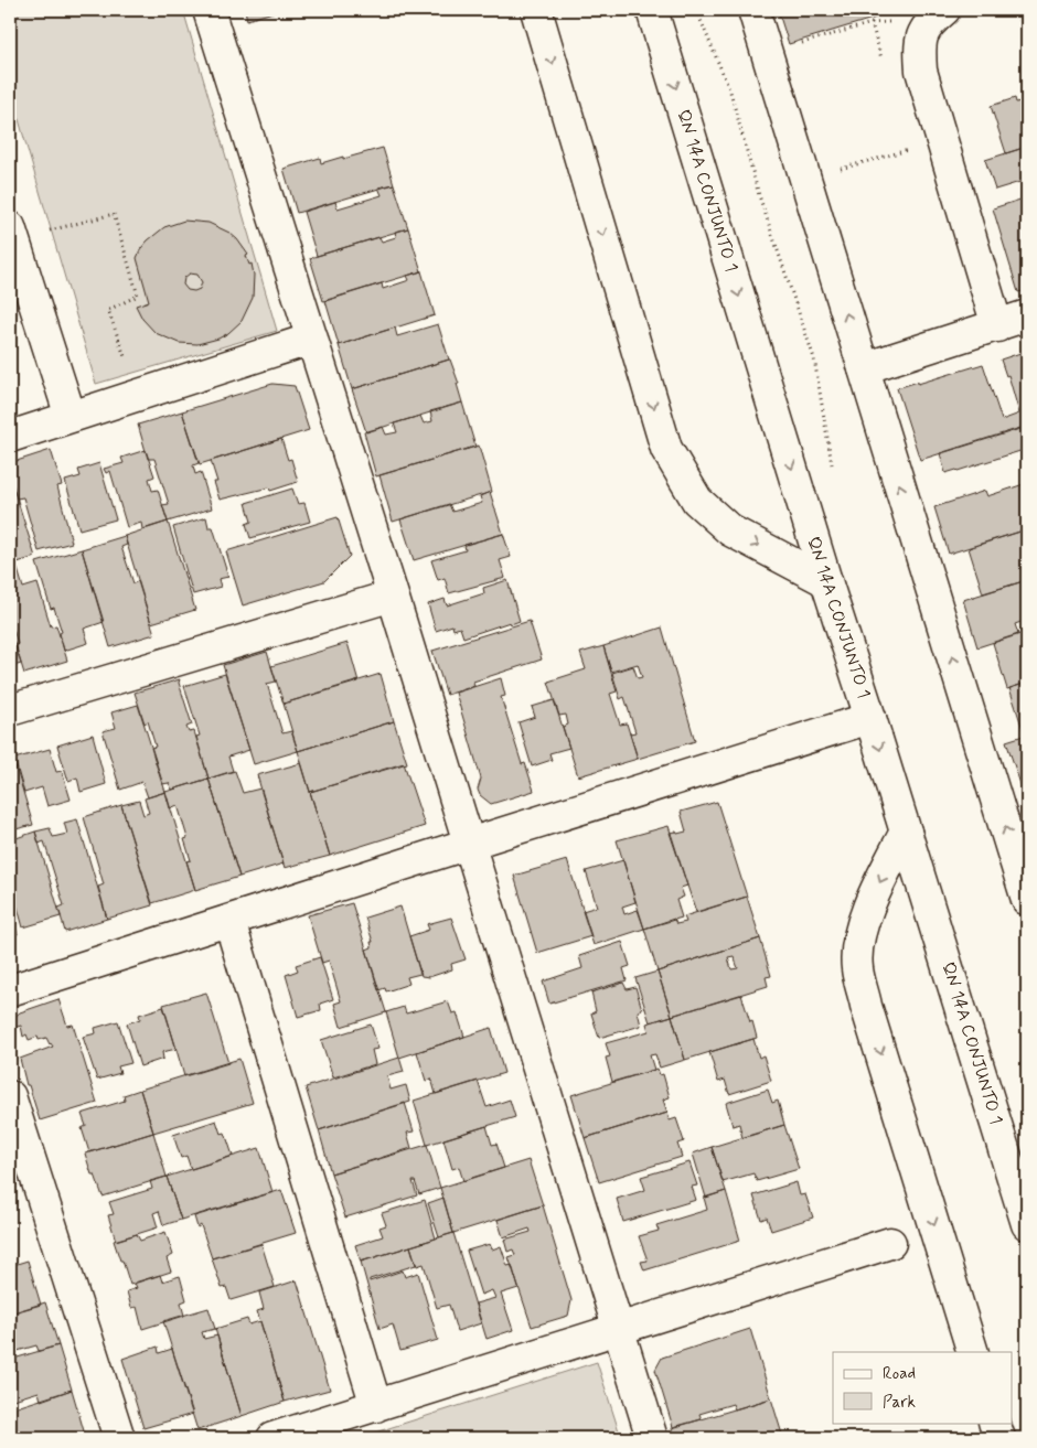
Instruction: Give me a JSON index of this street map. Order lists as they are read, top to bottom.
{
  "streets": {
    "street": ["QN 14A CONJUNTO 1"]
  },
  "legend": ["Road", "Park"]
}
